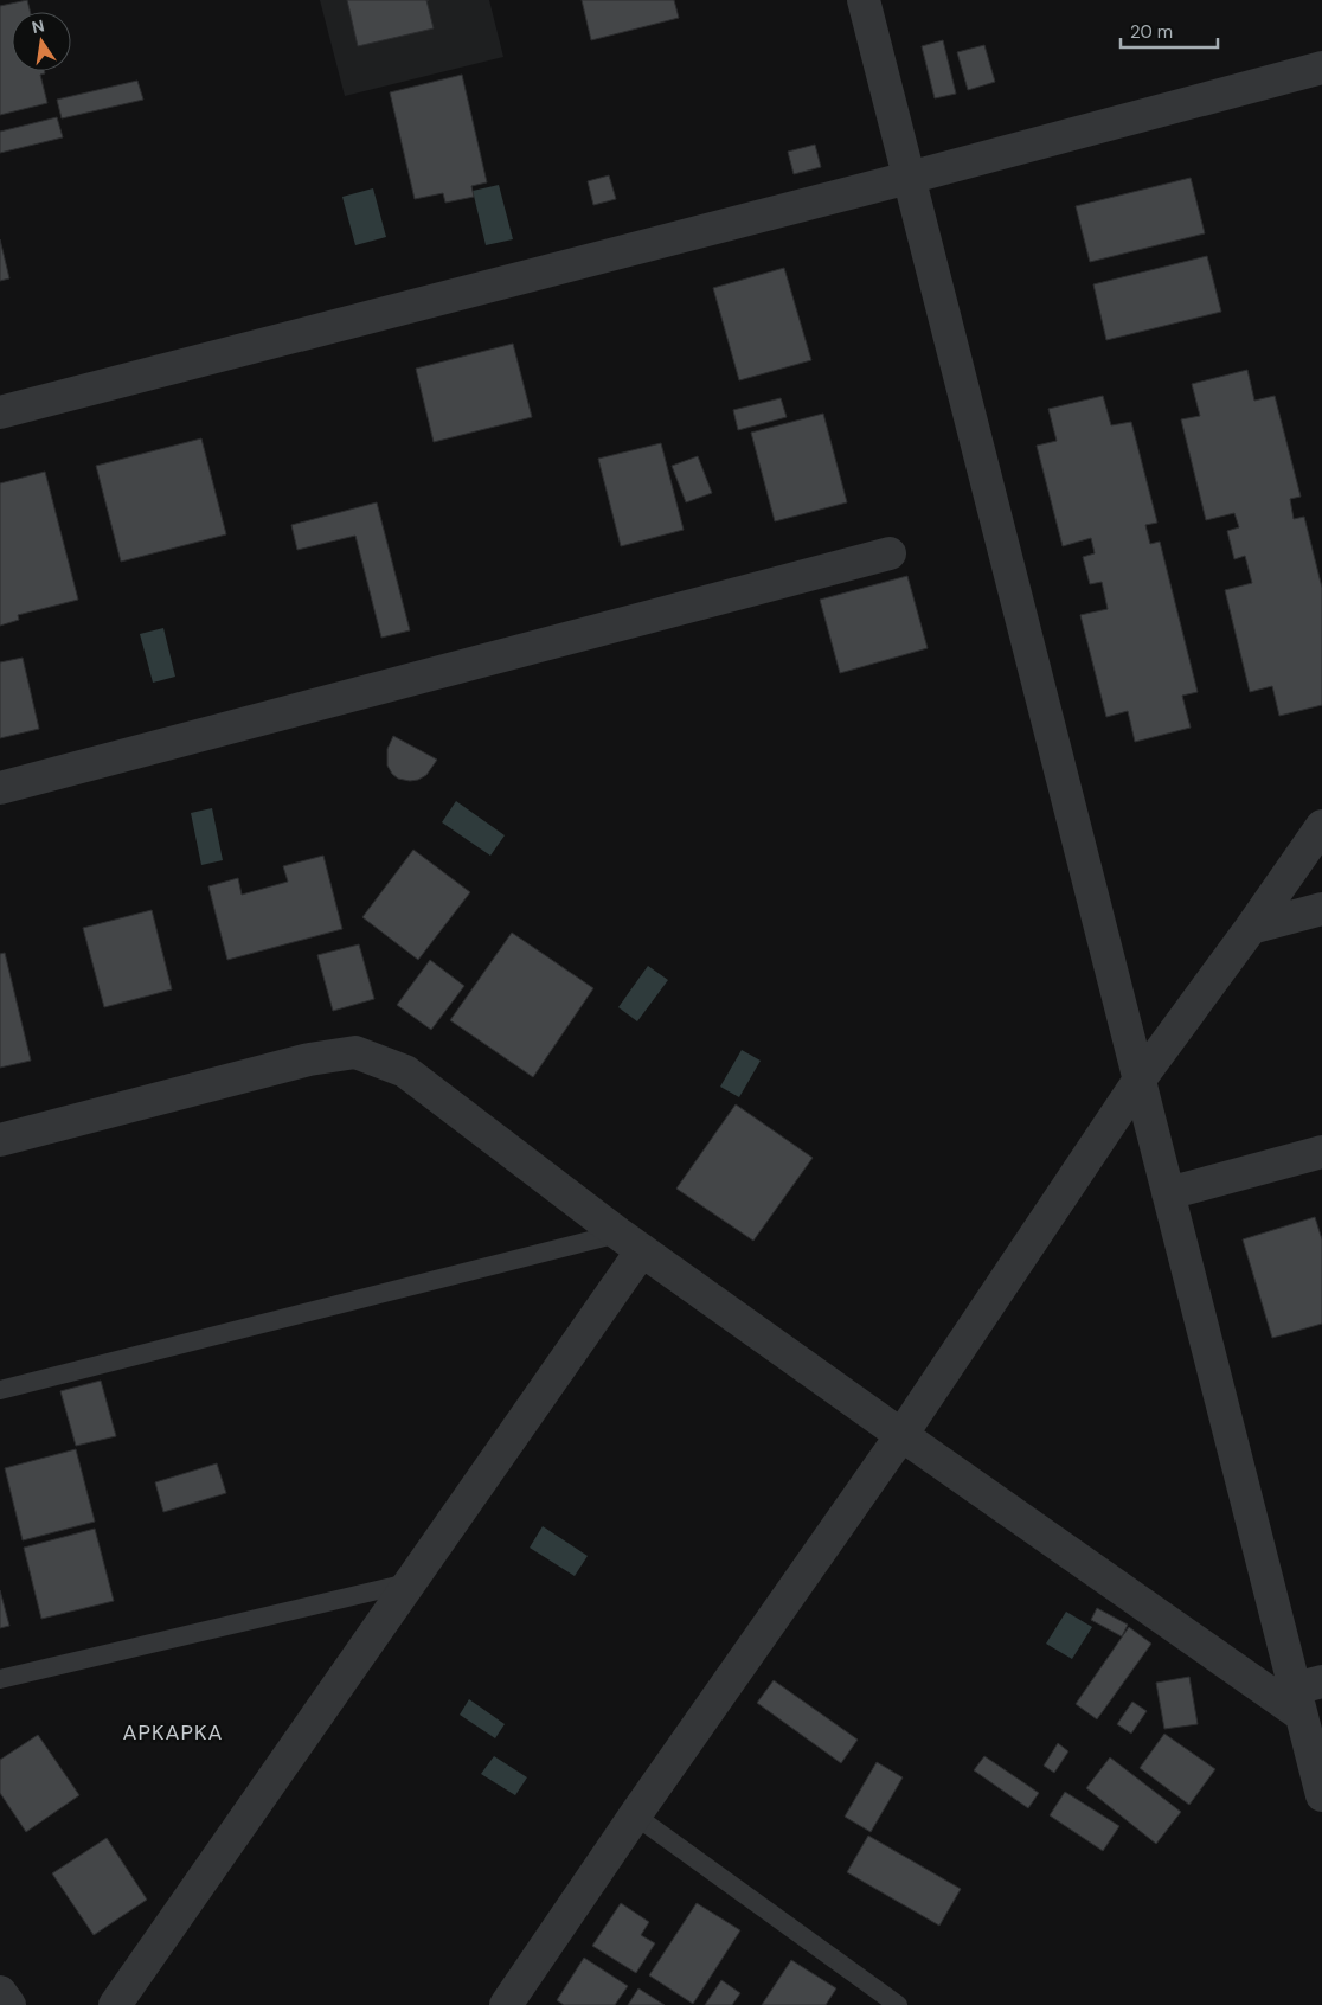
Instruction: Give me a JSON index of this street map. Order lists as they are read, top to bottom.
{
  "districts": ["APKAPKA"],
  "scale_bar": "20 m",
  "north": "top"
}
